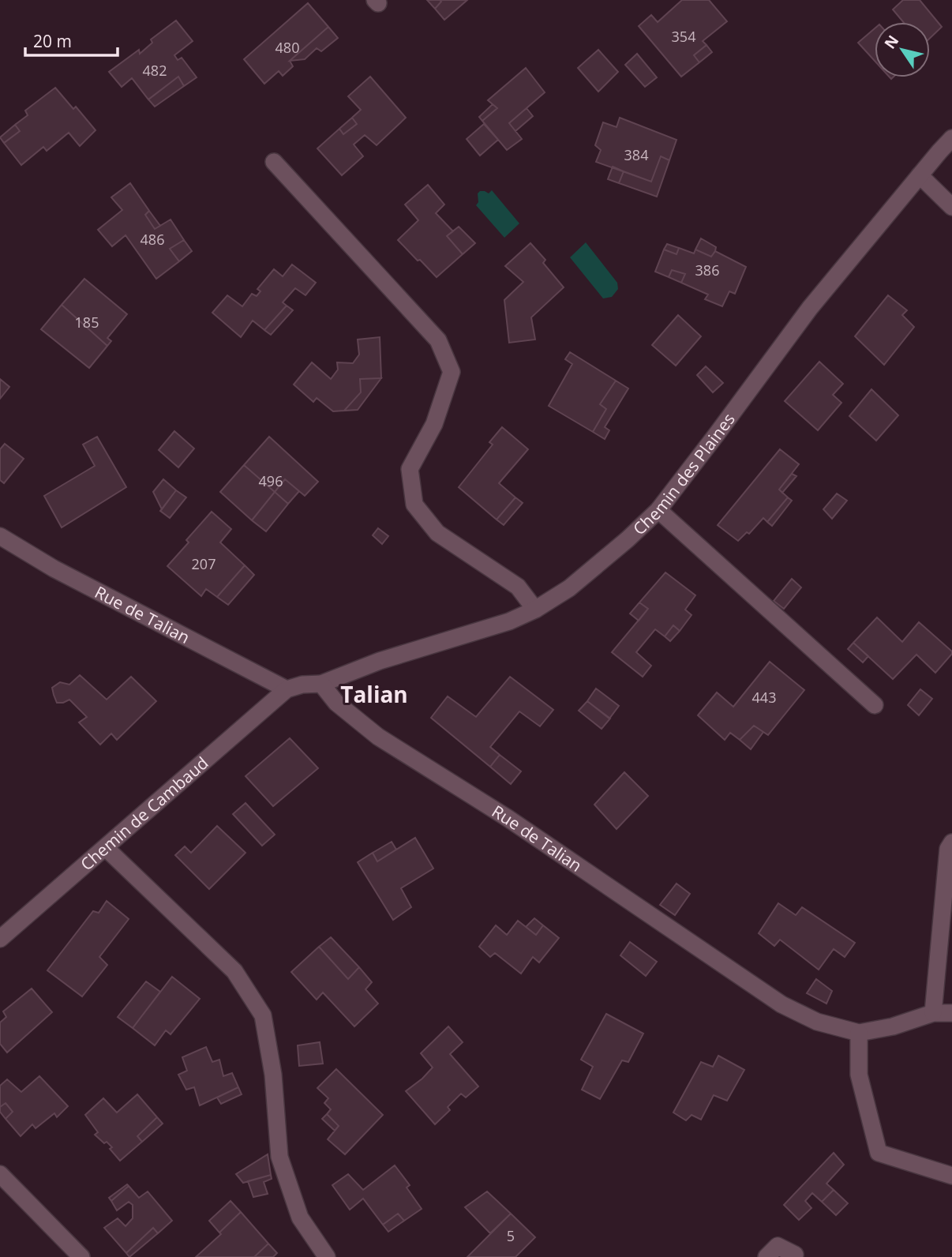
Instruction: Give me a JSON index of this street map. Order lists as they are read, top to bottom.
{
  "streets": {
    "street": ["Chemin des Plaines", "Rue de Talian", "Chemin de Cambaud"]
  },
  "crossings": [
    ["Chemin des Plaines", "Rue de Talian"],
    ["Rue de Talian", "Chemin de Cambaud"]
  ],
  "districts": ["Talian"],
  "house_numbers": [
    "354",
    "480",
    "482",
    "384",
    "486",
    "386",
    "185",
    "496",
    "207",
    "443",
    "5"
  ],
  "scale_bar": "20 m",
  "north": "top left"
}
